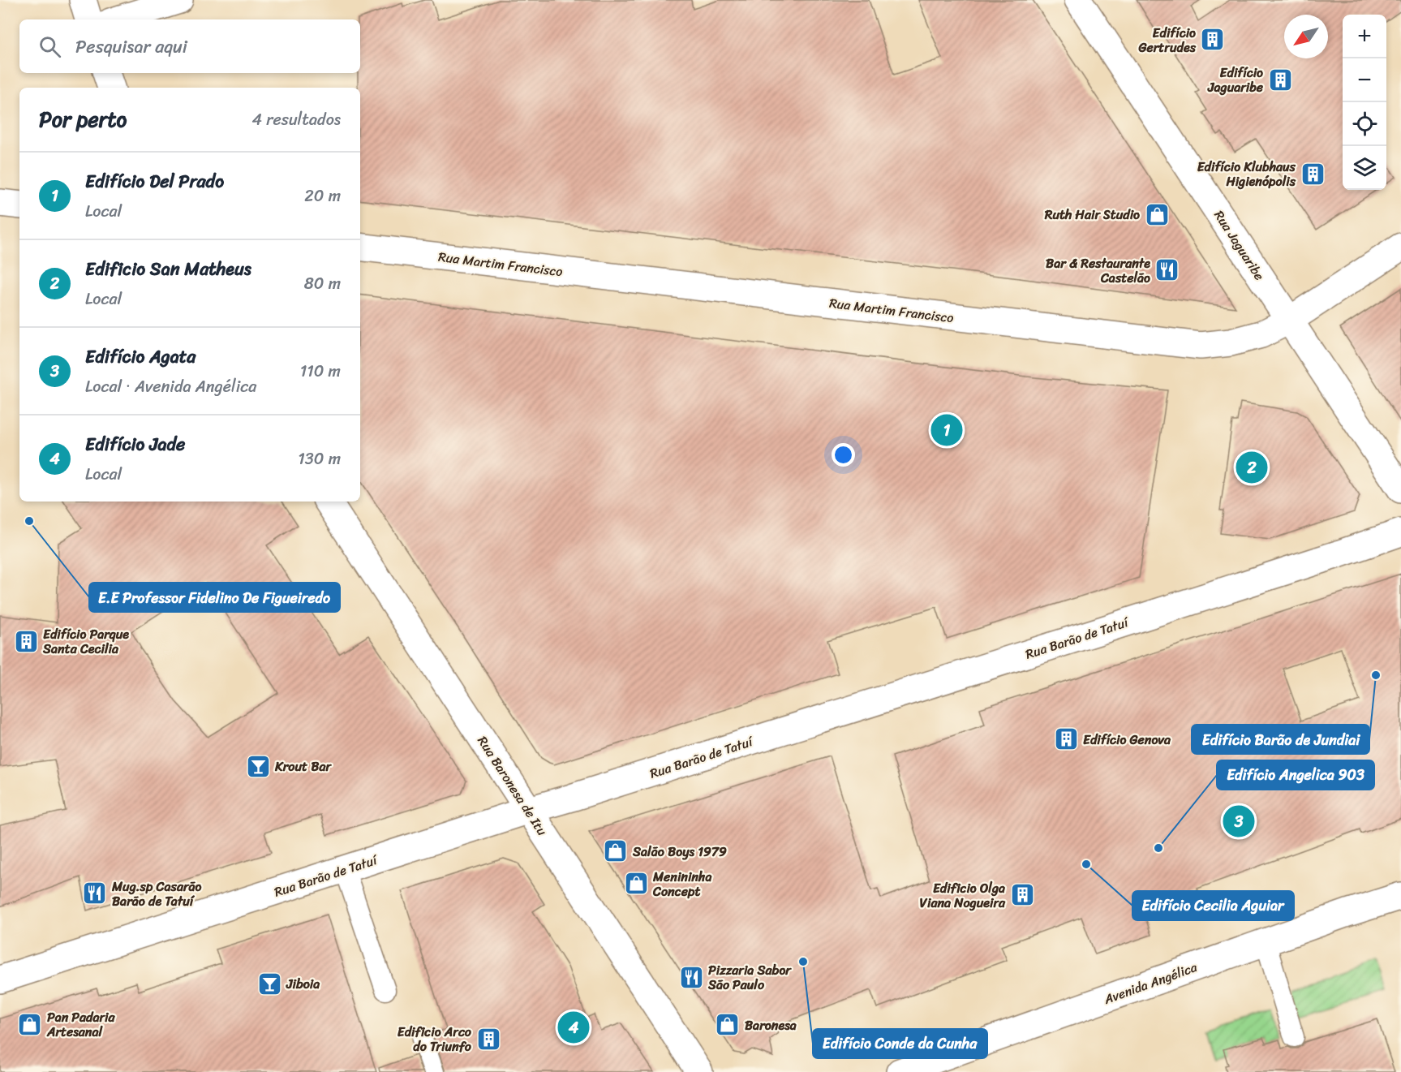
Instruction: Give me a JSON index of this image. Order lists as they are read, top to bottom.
{
  "streets": {
    "street": [
      "Rua Jaguaribe",
      "Rua Martim Francisco",
      "Rua Barão de Tatuí",
      "Rua Baronesa de Itu",
      "Avenida Angélica"
    ]
  },
  "crossings": [
    ["Rua Jaguaribe", "Rua Martim Francisco"],
    ["Rua Barão de Tatuí", "Rua Baronesa de Itu"]
  ],
  "places": {
    "building": [
      "Edifício Gertrudes",
      "Edifício Jaguaribe",
      "Edifício Klubhaus Higienópolis",
      "Edifício Parque Santa Cecilia",
      "Edifício Genova",
      "Edificio Olga Viana Nogueira",
      "Edificio Arco do Triunfo"
    ],
    "shop": [
      "Ruth Hair Studio",
      "Salão Boys 1979",
      "Menininha Concept",
      "Pan Padaria Artesanal",
      "Baronesa"
    ],
    "restaurant": ["Bar & Restaurante Castelão", "Mug.sp Casarão Barão de Tatuí", "Pizzaria Sabor São Paulo"],
    "other": [
      "E.E Professor Fidelino De Figueiredo",
      "Edifício Barão de Jundiai",
      "Edifício Angelica 903",
      "Edifício Cecilia Aguiar",
      "Edifício Conde da Cunha"
    ],
    "bar": ["Krout Bar", "Jiboia"]
  },
  "north": "bottom left",
  "page": {
    "map_buttons": ["+", "−"],
    "search": "Pesquisar aqui",
    "heading": ["Por perto", "4 resultados"],
    "list": [
      {
        "mark": "1",
        "name": "Edifício Del Prado",
        "note": "Local",
        "value": "20 m"
      },
      {
        "mark": "2",
        "name": "Edificio San Matheus",
        "note": "Local",
        "value": "80 m"
      },
      {
        "mark": "3",
        "name": "Edifício Agata",
        "note": "Local · Avenida Angélica",
        "value": "110 m"
      },
      {
        "mark": "4",
        "name": "Edifício Jade",
        "note": "Local",
        "value": "130 m"
      }
    ],
    "pins": [
      "1",
      "2",
      "3",
      "4"
    ]
  }
}
